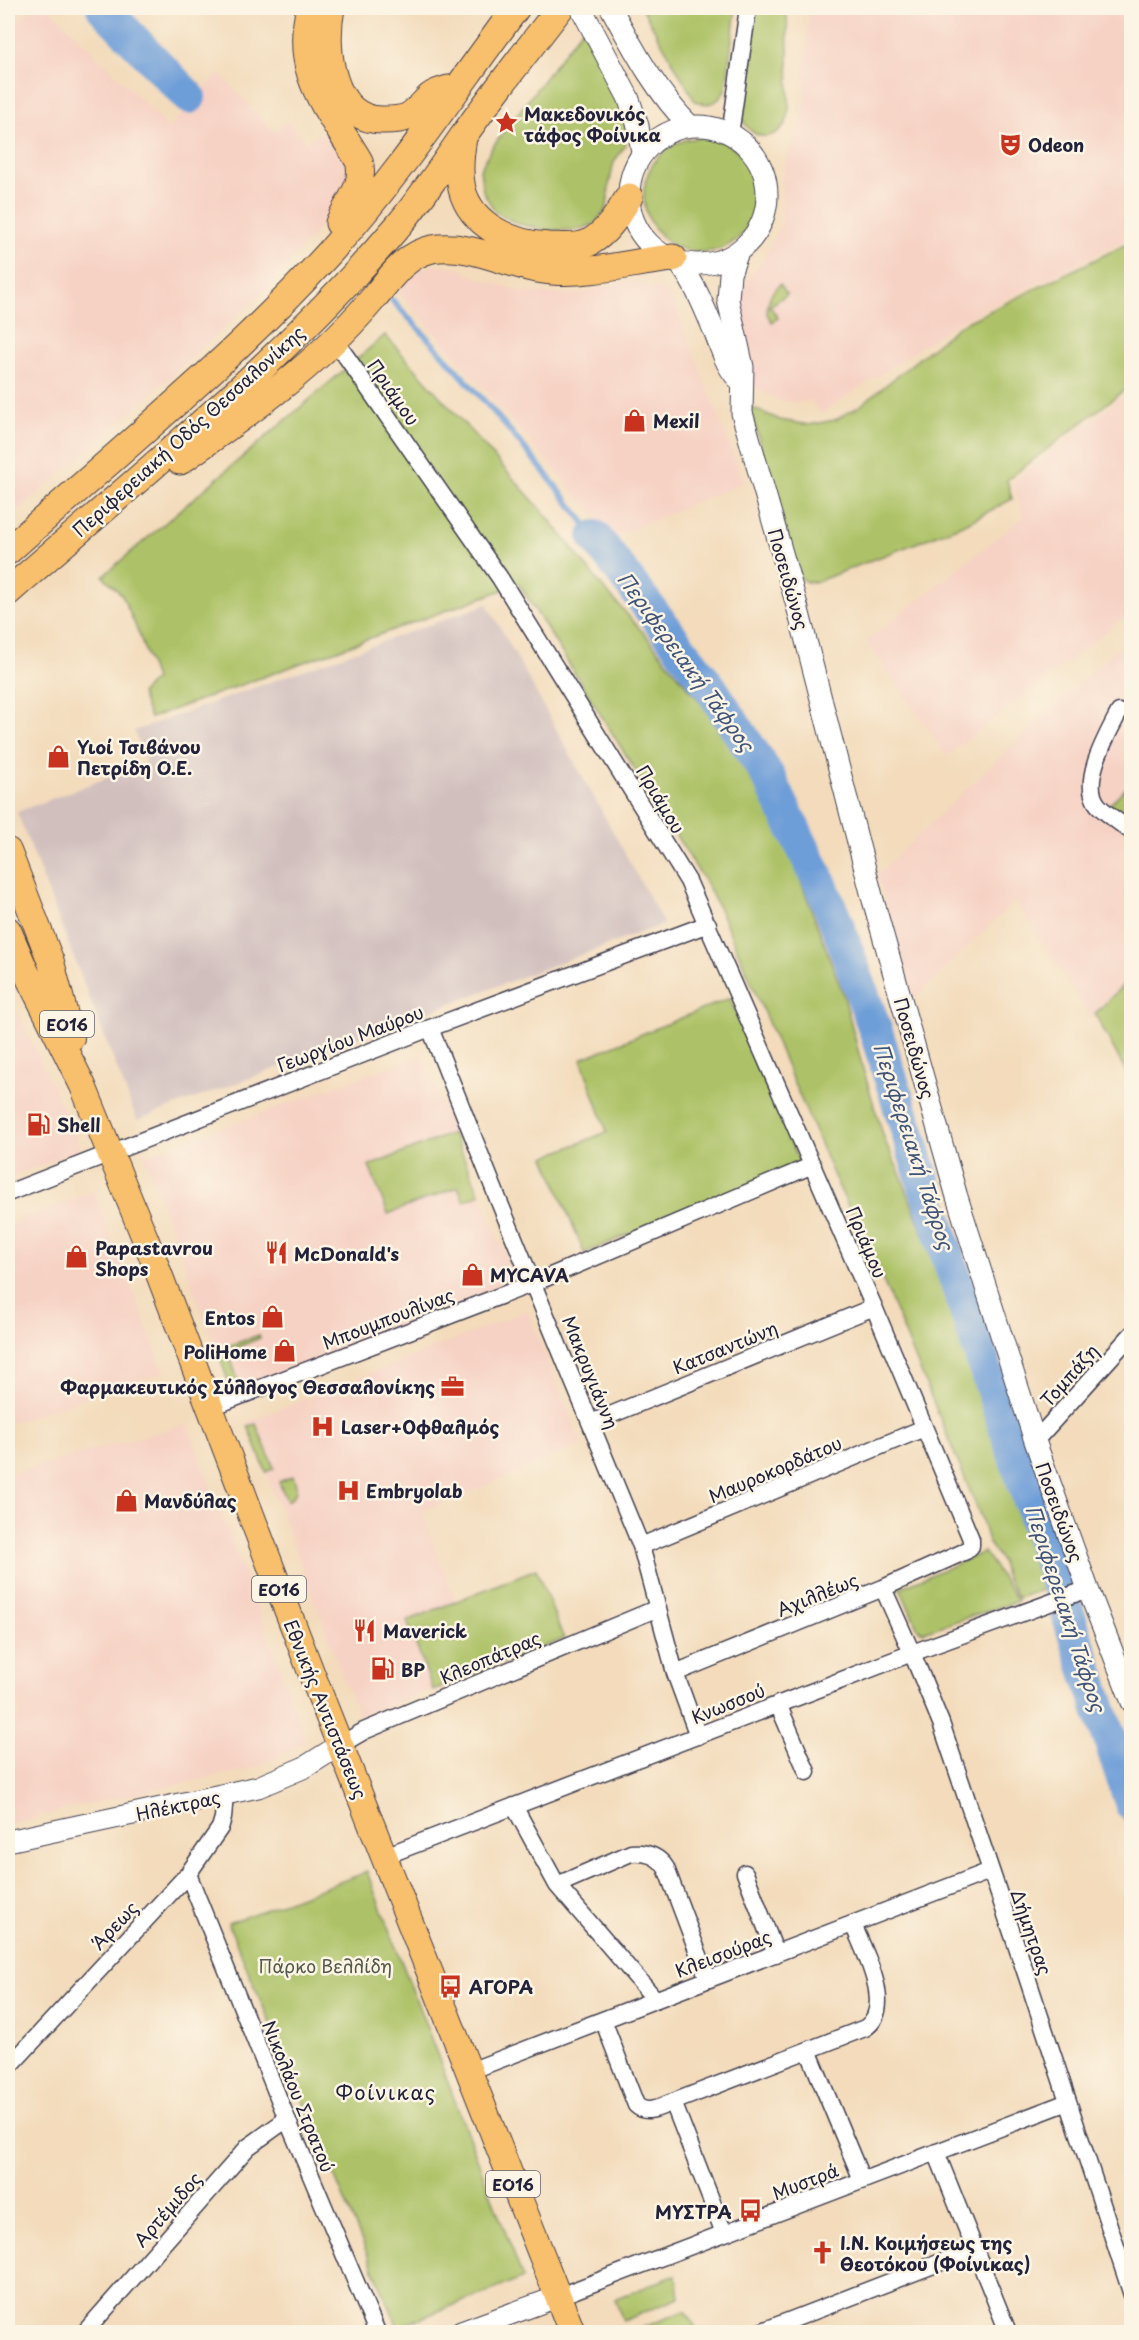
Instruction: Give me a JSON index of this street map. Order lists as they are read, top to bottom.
{
  "streets": {
    "highway": ["Περιφερειακή Οδός Θεσσαλονίκης"],
    "main road": ["ΕΟ16", "Εθνικής Αντιστάσεως"],
    "street": [
      "Πριάμου",
      "Ποσειδώνος",
      "Γεωργίου Μαύρου",
      "Μπουμπουλίνας",
      "Κατσαντώνη",
      "Μακρυγιάννη",
      "Τομπάζη",
      "Μαυροκορδάτου",
      "Αχιλλέως",
      "Κλεοπάτρας",
      "Κνωσσού",
      "Ηλέκτρας",
      "Άρεως",
      "Δήμητρας",
      "Κλεισούρας",
      "Νικολάου Στρατού",
      "Μυστρά",
      "Αρτέμιδος"
    ]
  },
  "crossings": [
    ["Πριάμου", "Γεωργίου Μαύρου"],
    ["Πριάμου", "Μπουμπουλίνας"],
    ["Πριάμου", "Κατσαντώνη"],
    ["Πριάμου", "Μαυροκορδάτου"],
    ["Πριάμου", "Αχιλλέως"],
    ["Ποσειδώνος", "Τομπάζη"],
    ["Ποσειδώνος", "Κνωσσού"],
    ["Γεωργίου Μαύρου", "Μακρυγιάννη"],
    ["Γεωργίου Μαύρου", "Εθνικής Αντιστάσεως"],
    ["Μπουμπουλίνας", "Μακρυγιάννη"],
    ["Μπουμπουλίνας", "Εθνικής Αντιστάσεως"],
    ["Κατσαντώνη", "Μακρυγιάννη"],
    ["Μακρυγιάννη", "Μαυροκορδάτου"],
    ["Μακρυγιάννη", "Αχιλλέως"],
    ["Μακρυγιάννη", "Κλεοπάτρας"],
    ["Μακρυγιάννη", "Κνωσσού"],
    ["Αχιλλέως", "Δήμητρας"],
    ["Κλεοπάτρας", "Εθνικής Αντιστάσεως"],
    ["Κλεοπάτρας", "Ηλέκτρας"],
    ["Κνωσσού", "Εθνικής Αντιστάσεως"],
    ["Κνωσσού", "Δήμητρας"],
    ["Εθνικής Αντιστάσεως", "Ηλέκτρας"],
    ["Εθνικής Αντιστάσεως", "Κλεισούρας"],
    ["Εθνικής Αντιστάσεως", "Μυστρά"],
    ["Ηλέκτρας", "Άρεως"],
    ["Άρεως", "Νικολάου Στρατού"],
    ["Δήμητρας", "Κλεισούρας"],
    ["Δήμητρας", "Μυστρά"],
    ["Νικολάου Στρατού", "Αρτέμιδος"]
  ],
  "districts": ["Φοίνικας"],
  "water": ["Περιφερειακή Τάφρος"],
  "parks": ["Πάρκο Βελλίδη"],
  "places": {
    "place": ["Μακεδονικός τάφος Φοίνικα"],
    "theatre": ["Odeon"],
    "shop": [
      "Mexil",
      "Υιοί Τσιβάνου Πετρίδη Ο.Ε.",
      "Papastavrou Shops",
      "MYCAVA",
      "Entos",
      "PoliHome",
      "Μανδύλας"
    ],
    "fuel station": ["Shell", "BP"],
    "restaurant": ["McDonald's", "Maverick"],
    "office": ["Φαρμακευτικός Σύλλογος Θεσσαλονίκης"],
    "hospital": ["Laser+Οφθαλμός", "Embryolab"],
    "bus stop": ["ΑΓΟΡΑ", "ΜΥΣΤΡΑ"],
    "church": ["Ι.Ν. Κοιμήσεως της Θεοτόκου (Φοίνικας)"]
  }
}
